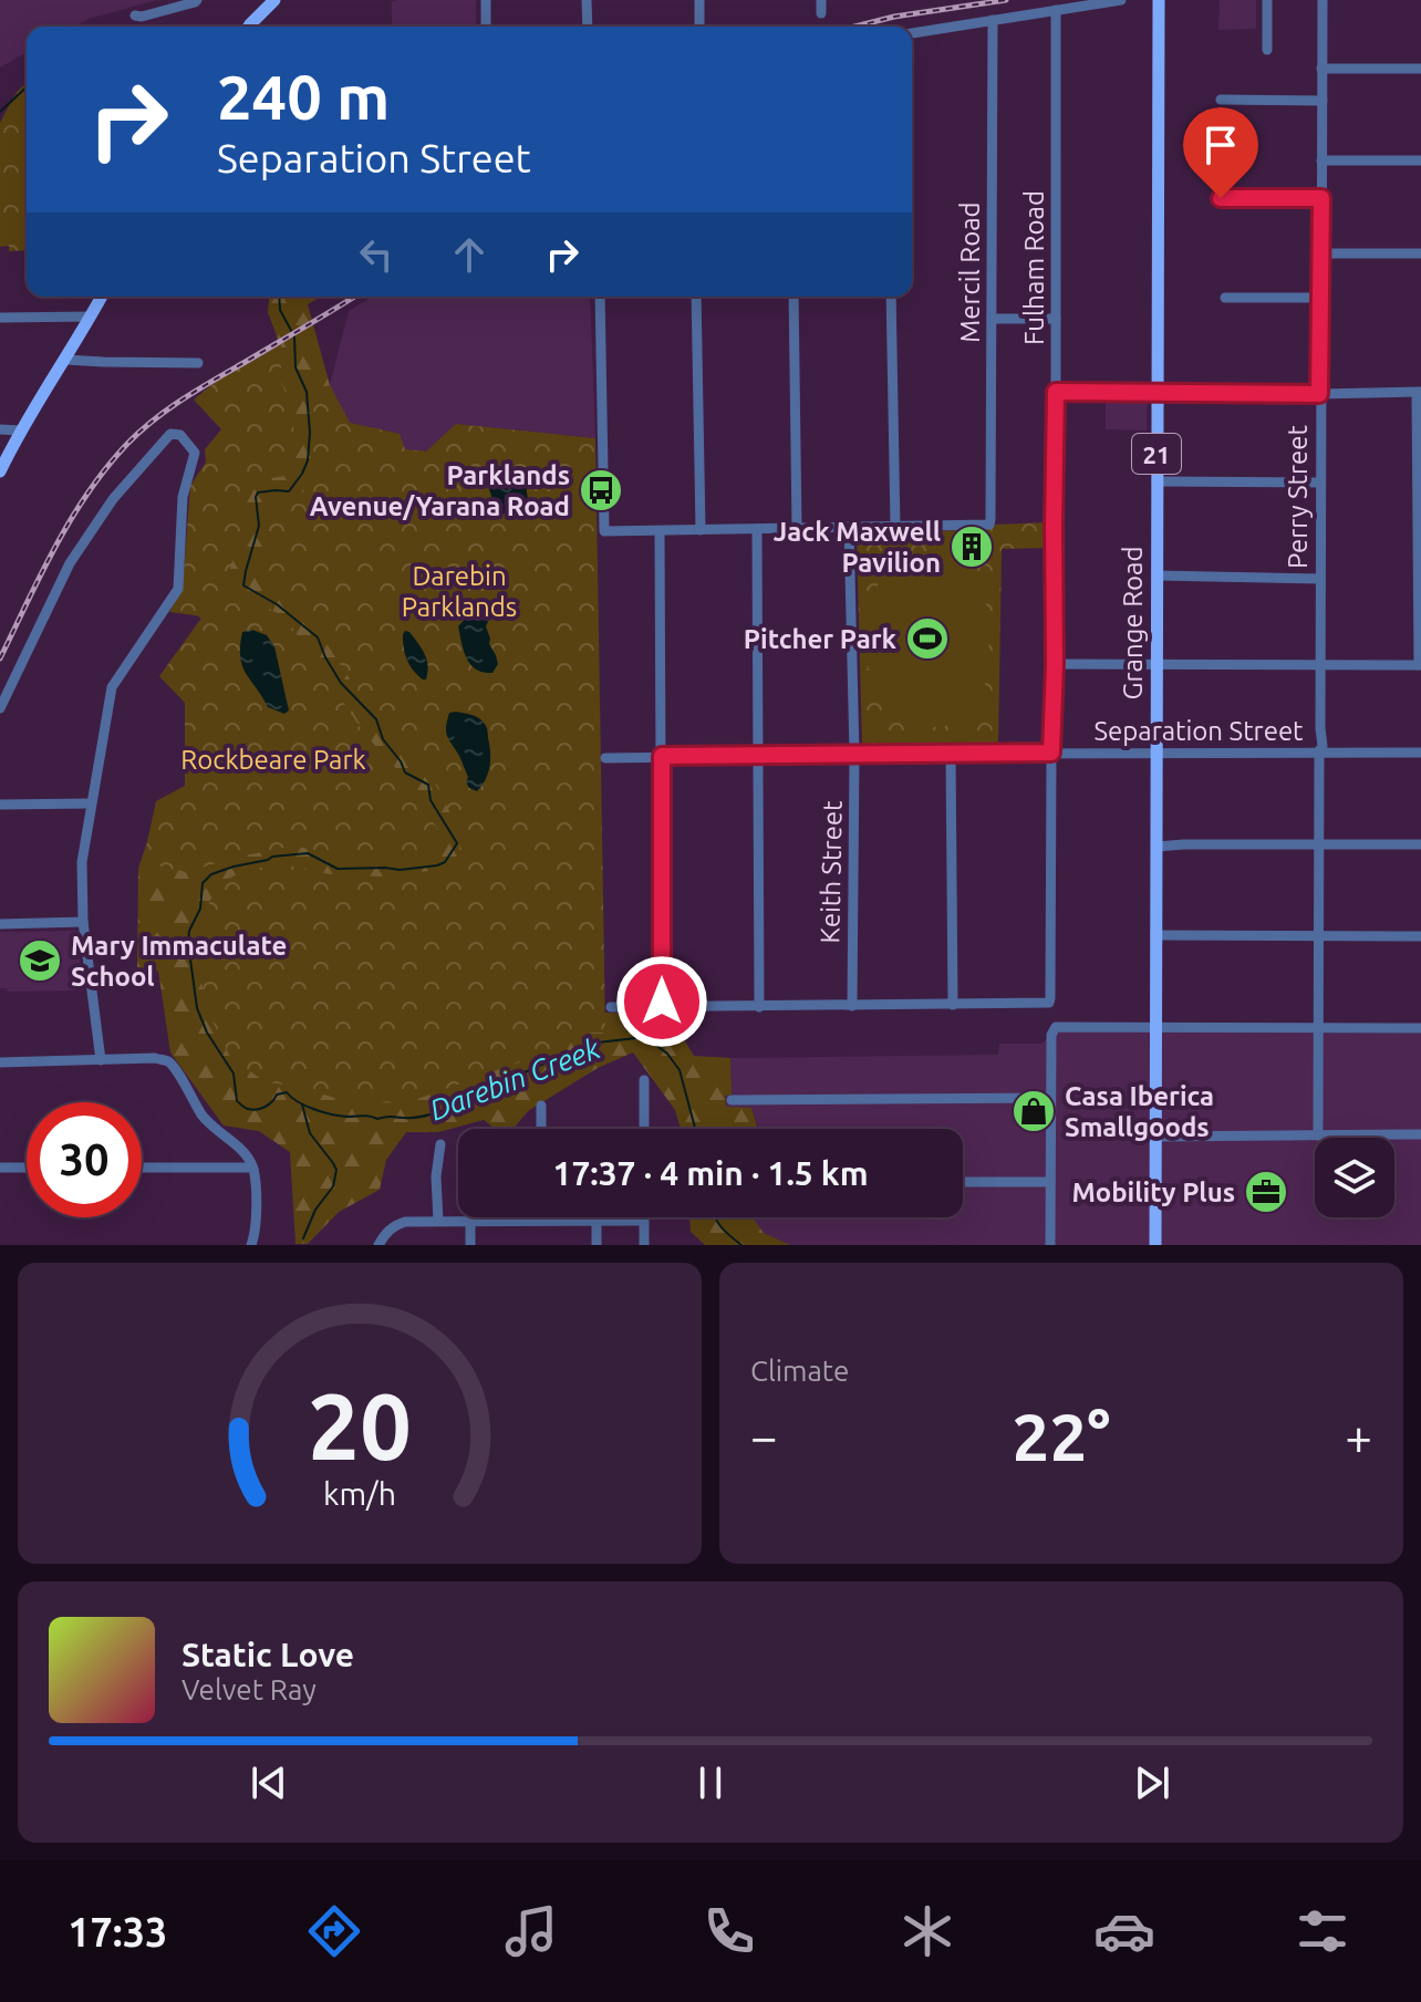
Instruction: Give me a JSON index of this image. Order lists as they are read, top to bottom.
{
  "streets": {
    "main road": ["21", "Grange Road"],
    "street": [
      "Fulham Road",
      "Mercil Road",
      "Perry Street",
      "Separation Street",
      "Keith Street"
    ]
  },
  "crossings": [
    ["Fulham Road", "Separation Street"],
    ["Perry Street", "Separation Street"],
    ["Grange Road", "Separation Street"],
    ["Separation Street", "Keith Street"]
  ],
  "water": ["Darebin Creek"],
  "parks": ["Darebin Parklands", "Rockbeare Park"],
  "places": {
    "bus stop": ["Parklands Avenue/Yarana Road"],
    "building": ["Jack Maxwell Pavilion"],
    "sports": ["Pitcher Park"],
    "school or university": ["Mary Immaculate School"],
    "shop": ["Casa Iberica Smallgoods"],
    "office": ["Mobility Plus"]
  },
  "page": {
    "turn": ["240 m", "Separation Street"],
    "limit": "30",
    "trip": "17:37 · 4 min · 1.5 km",
    "tile": "Climate",
    "heat": ["−", "22°", "+"],
    "song": ["Static Love", "Velvet Ray"],
    "tabs": "17:33",
    "gauge": ["20", "km/h"]
  }
}
